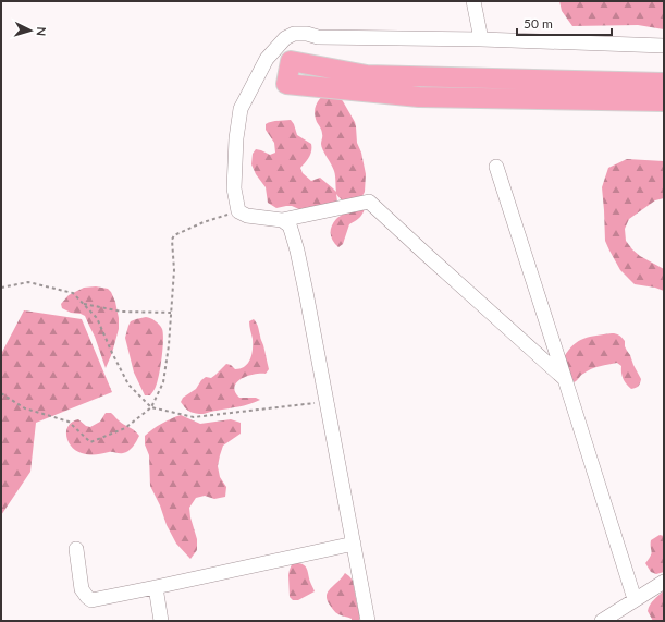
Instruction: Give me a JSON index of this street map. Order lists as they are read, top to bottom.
{
  "scale_bar": "50 m",
  "north": "right"
}
